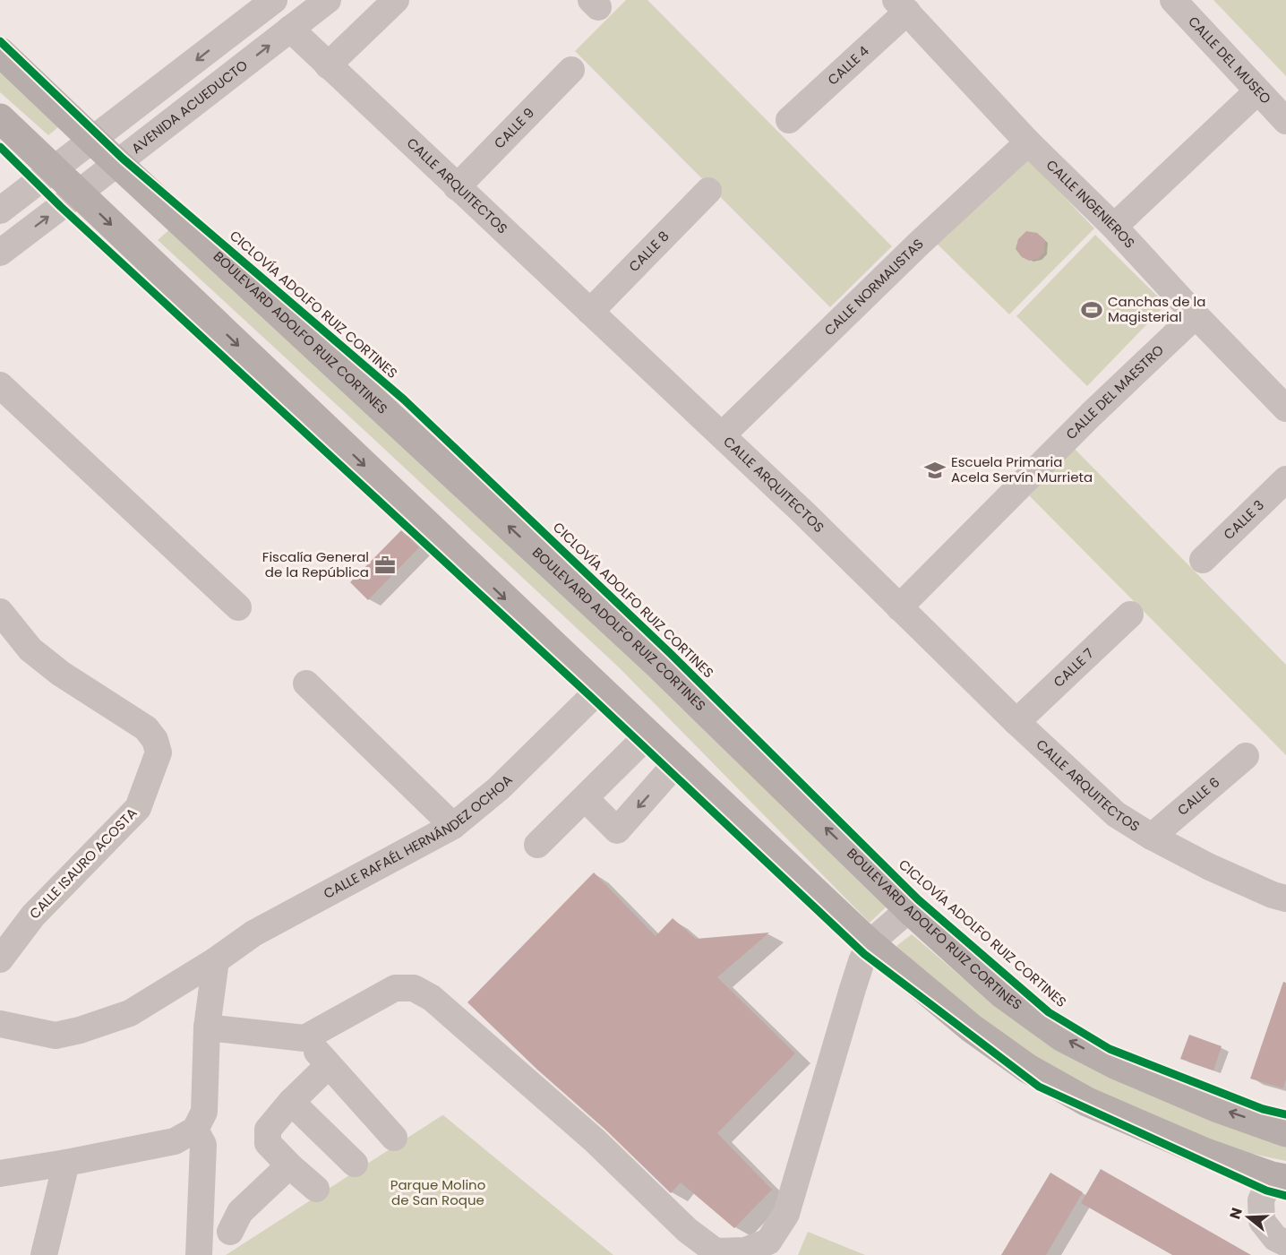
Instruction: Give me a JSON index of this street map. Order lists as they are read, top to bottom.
{
  "streets": {
    "main road": ["BOULEVARD ADOLFO RUIZ CORTINES"],
    "street": [
      "CALLE DEL MUSEO",
      "CALLE 4",
      "AVENIDA ACUEDUCTO",
      "CALLE 9",
      "CALLE ARQUITECTOS",
      "CALLE INGENIEROS",
      "CALLE 8",
      "CALLE NORMALISTAS",
      "CALLE DEL MAESTRO",
      "CALLE 3",
      "CALLE 7",
      "CALLE 6",
      "CALLE RAFAÉL HERNÁNDEZ OCHOA",
      "CALLE ISAURO ACOSTA"
    ],
    "cycle path": ["CICLOVÍA ADOLFO RUIZ CORTINES"]
  },
  "crossings": [
    ["CALLE 4", "CALLE INGENIEROS"],
    ["AVENIDA ACUEDUCTO", "CALLE ARQUITECTOS"],
    ["AVENIDA ACUEDUCTO", "BOULEVARD ADOLFO RUIZ CORTINES"],
    ["CALLE 9", "CALLE ARQUITECTOS"],
    ["CALLE ARQUITECTOS", "CALLE 8"],
    ["CALLE ARQUITECTOS", "CALLE NORMALISTAS"],
    ["CALLE ARQUITECTOS", "CALLE DEL MAESTRO"],
    ["CALLE ARQUITECTOS", "CALLE 7"],
    ["CALLE ARQUITECTOS", "CALLE 6"],
    ["CALLE INGENIEROS", "CALLE NORMALISTAS"],
    ["CALLE INGENIEROS", "CALLE DEL MAESTRO"]
  ],
  "parks": ["Parque Molino de San Roque"],
  "places": {
    "sports": ["Canchas de la Magisterial"],
    "school or university": ["Escuela Primaria Acela Servín Murrieta"],
    "office": ["Fiscalía General de la República"]
  },
  "north": "left"
}
